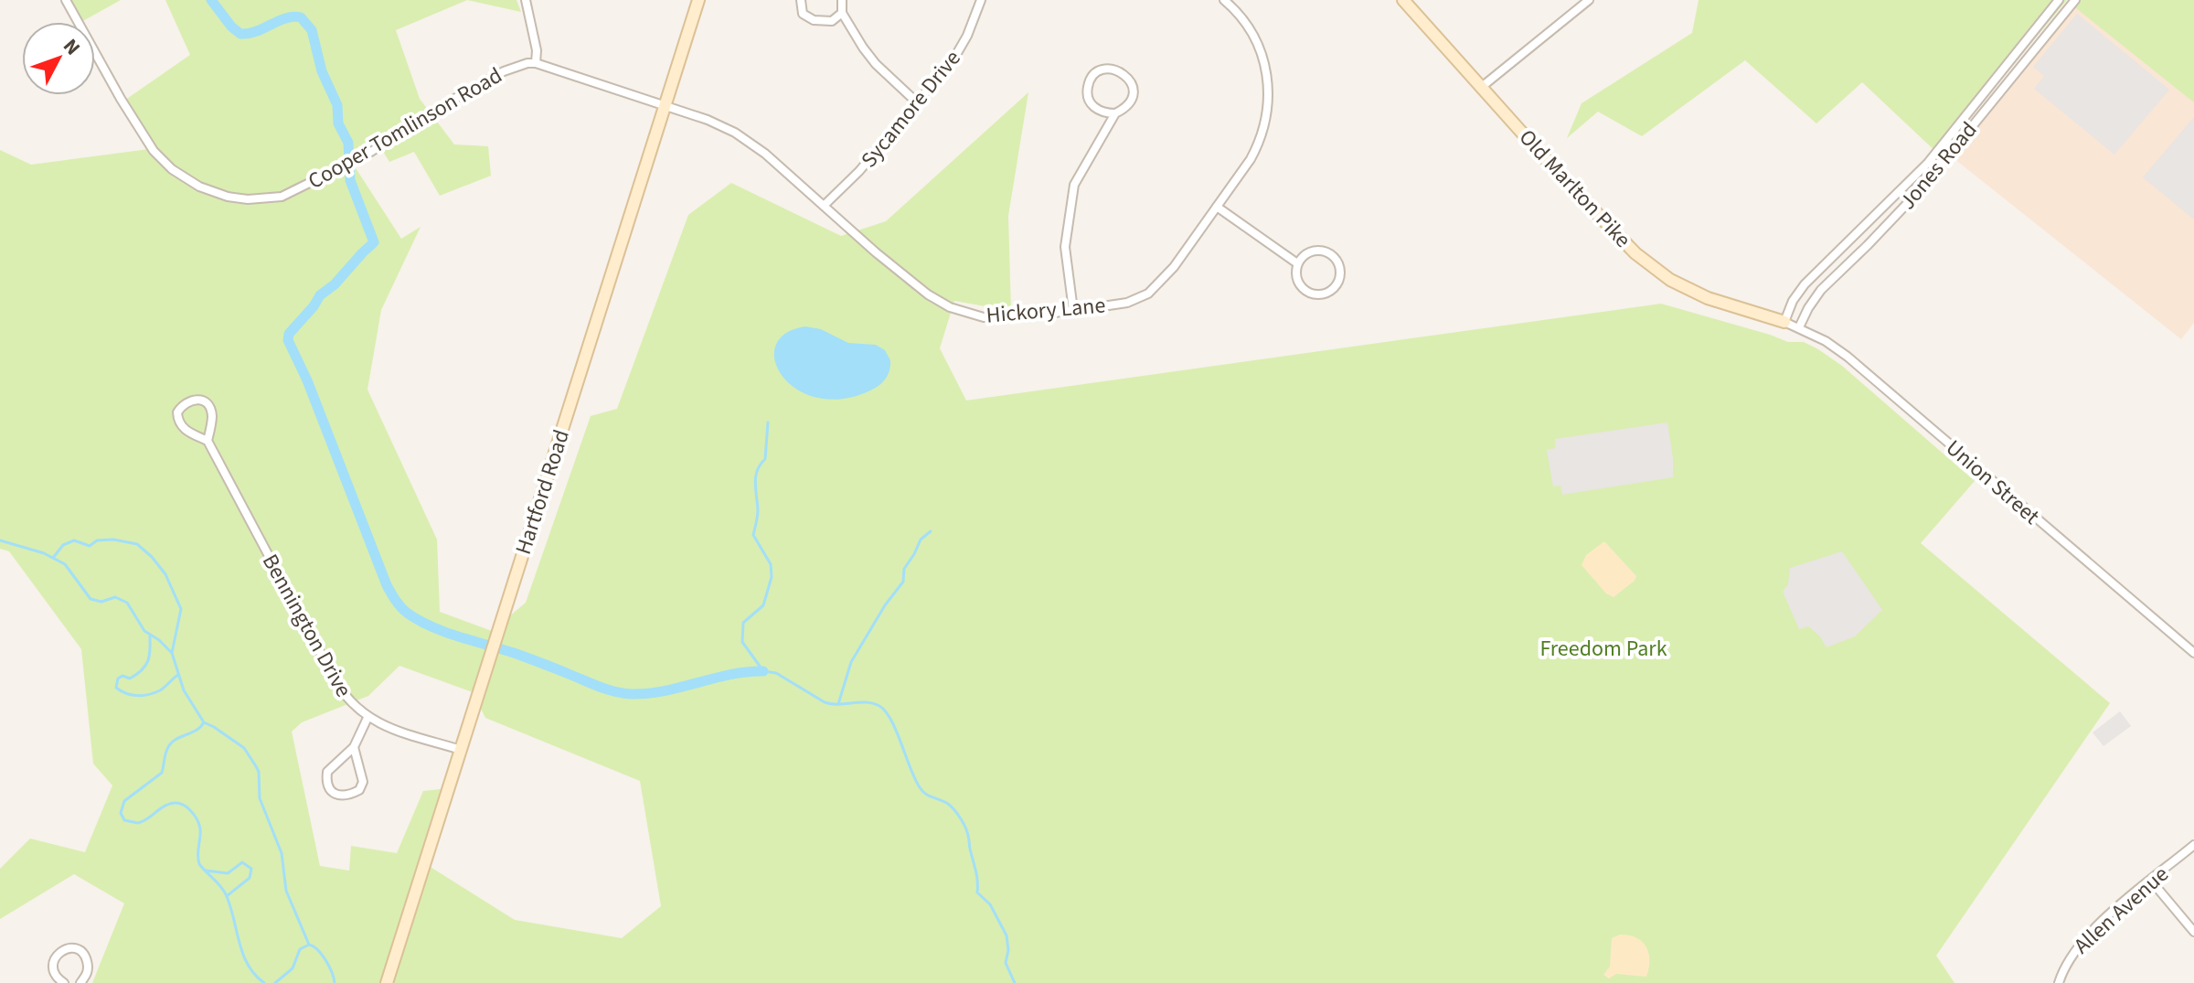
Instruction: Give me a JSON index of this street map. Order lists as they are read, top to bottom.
{
  "streets": {
    "street": [
      "Sycamore Drive",
      "Cooper Tomlinson Road",
      "Jones Road",
      "Old Marlton Pike",
      "Hickory Lane",
      "Union Street",
      "Hartford Road",
      "Bennington Drive",
      "Allen Avenue"
    ]
  },
  "crossings": [
    ["Sycamore Drive", "Hickory Lane"],
    ["Jones Road", "Old Marlton Pike"],
    ["Jones Road", "Union Street"],
    ["Old Marlton Pike", "Union Street"],
    ["Hickory Lane", "Hartford Road"],
    ["Hartford Road", "Bennington Drive"]
  ],
  "parks": ["Freedom Park"],
  "north": "top right"
}
